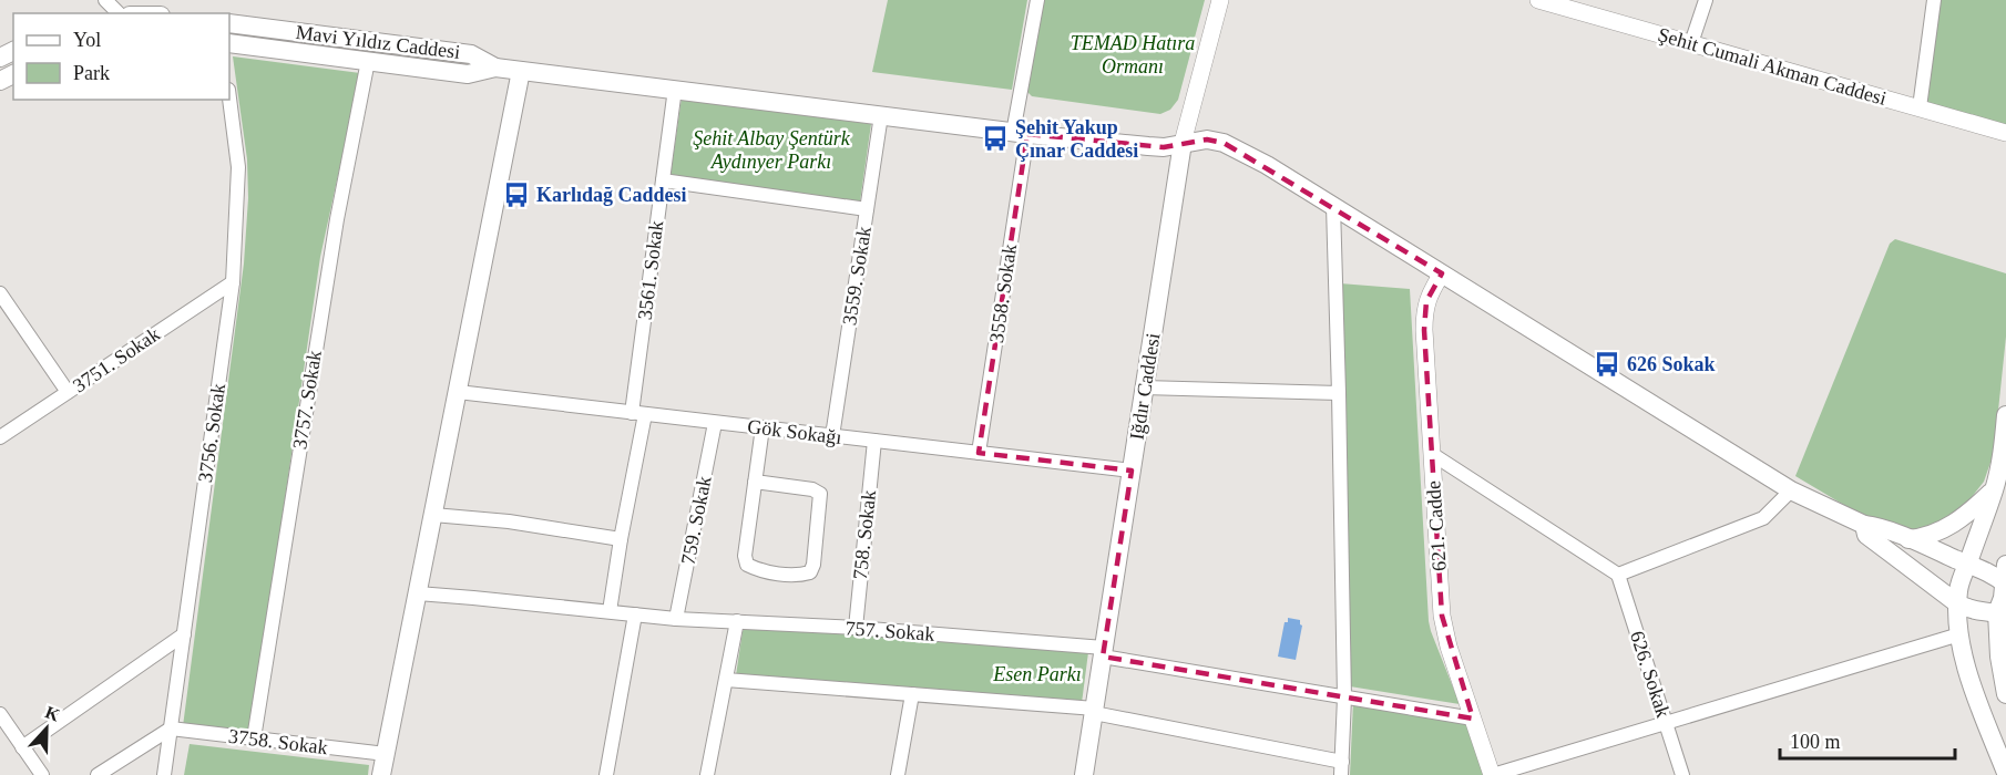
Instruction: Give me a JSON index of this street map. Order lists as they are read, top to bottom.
{
  "streets": {
    "main road": ["Mavi Yıldız Caddesi", "Iğdır Caddesi"],
    "street": [
      "Şehit Cumali Akman Caddesi",
      "3561. Sokak",
      "3559. Sokak",
      "3558. Sokak",
      "3751. Sokak",
      "3757. Sokak",
      "Gök Sokağı",
      "3756. Sokak",
      "759. Sokak",
      "621. Cadde",
      "758. Sokak",
      "757. Sokak",
      "626. Sokak",
      "3758. Sokak"
    ]
  },
  "crossings": [
    ["Mavi Yıldız Caddesi", "3757. Sokak"],
    ["3561. Sokak", "Gök Sokağı"],
    ["3561. Sokak", "757. Sokak"],
    ["3559. Sokak", "Gök Sokağı"],
    ["3558. Sokak", "Gök Sokağı"],
    ["3751. Sokak", "3756. Sokak"],
    ["Iğdır Caddesi", "Gök Sokağı"],
    ["Iğdır Caddesi", "757. Sokak"],
    ["3757. Sokak", "3758. Sokak"],
    ["Gök Sokağı", "759. Sokak"],
    ["Gök Sokağı", "758. Sokak"],
    ["3756. Sokak", "3758. Sokak"],
    ["759. Sokak", "757. Sokak"],
    ["621. Cadde", "757. Sokak"],
    ["758. Sokak", "757. Sokak"]
  ],
  "parks": ["TEMAD Hatıra Ormanı", "Şehit Albay Şentürk Aydınyer Parkı", "Esen Parkı"],
  "places": {
    "bus stop": ["Şehit Yakup Çınar Caddesi", "Karlıdağ Caddesi", "626 Sokak"]
  },
  "legend": ["Yol", "Park"],
  "scale_bar": "100 m",
  "north": "top"
}
